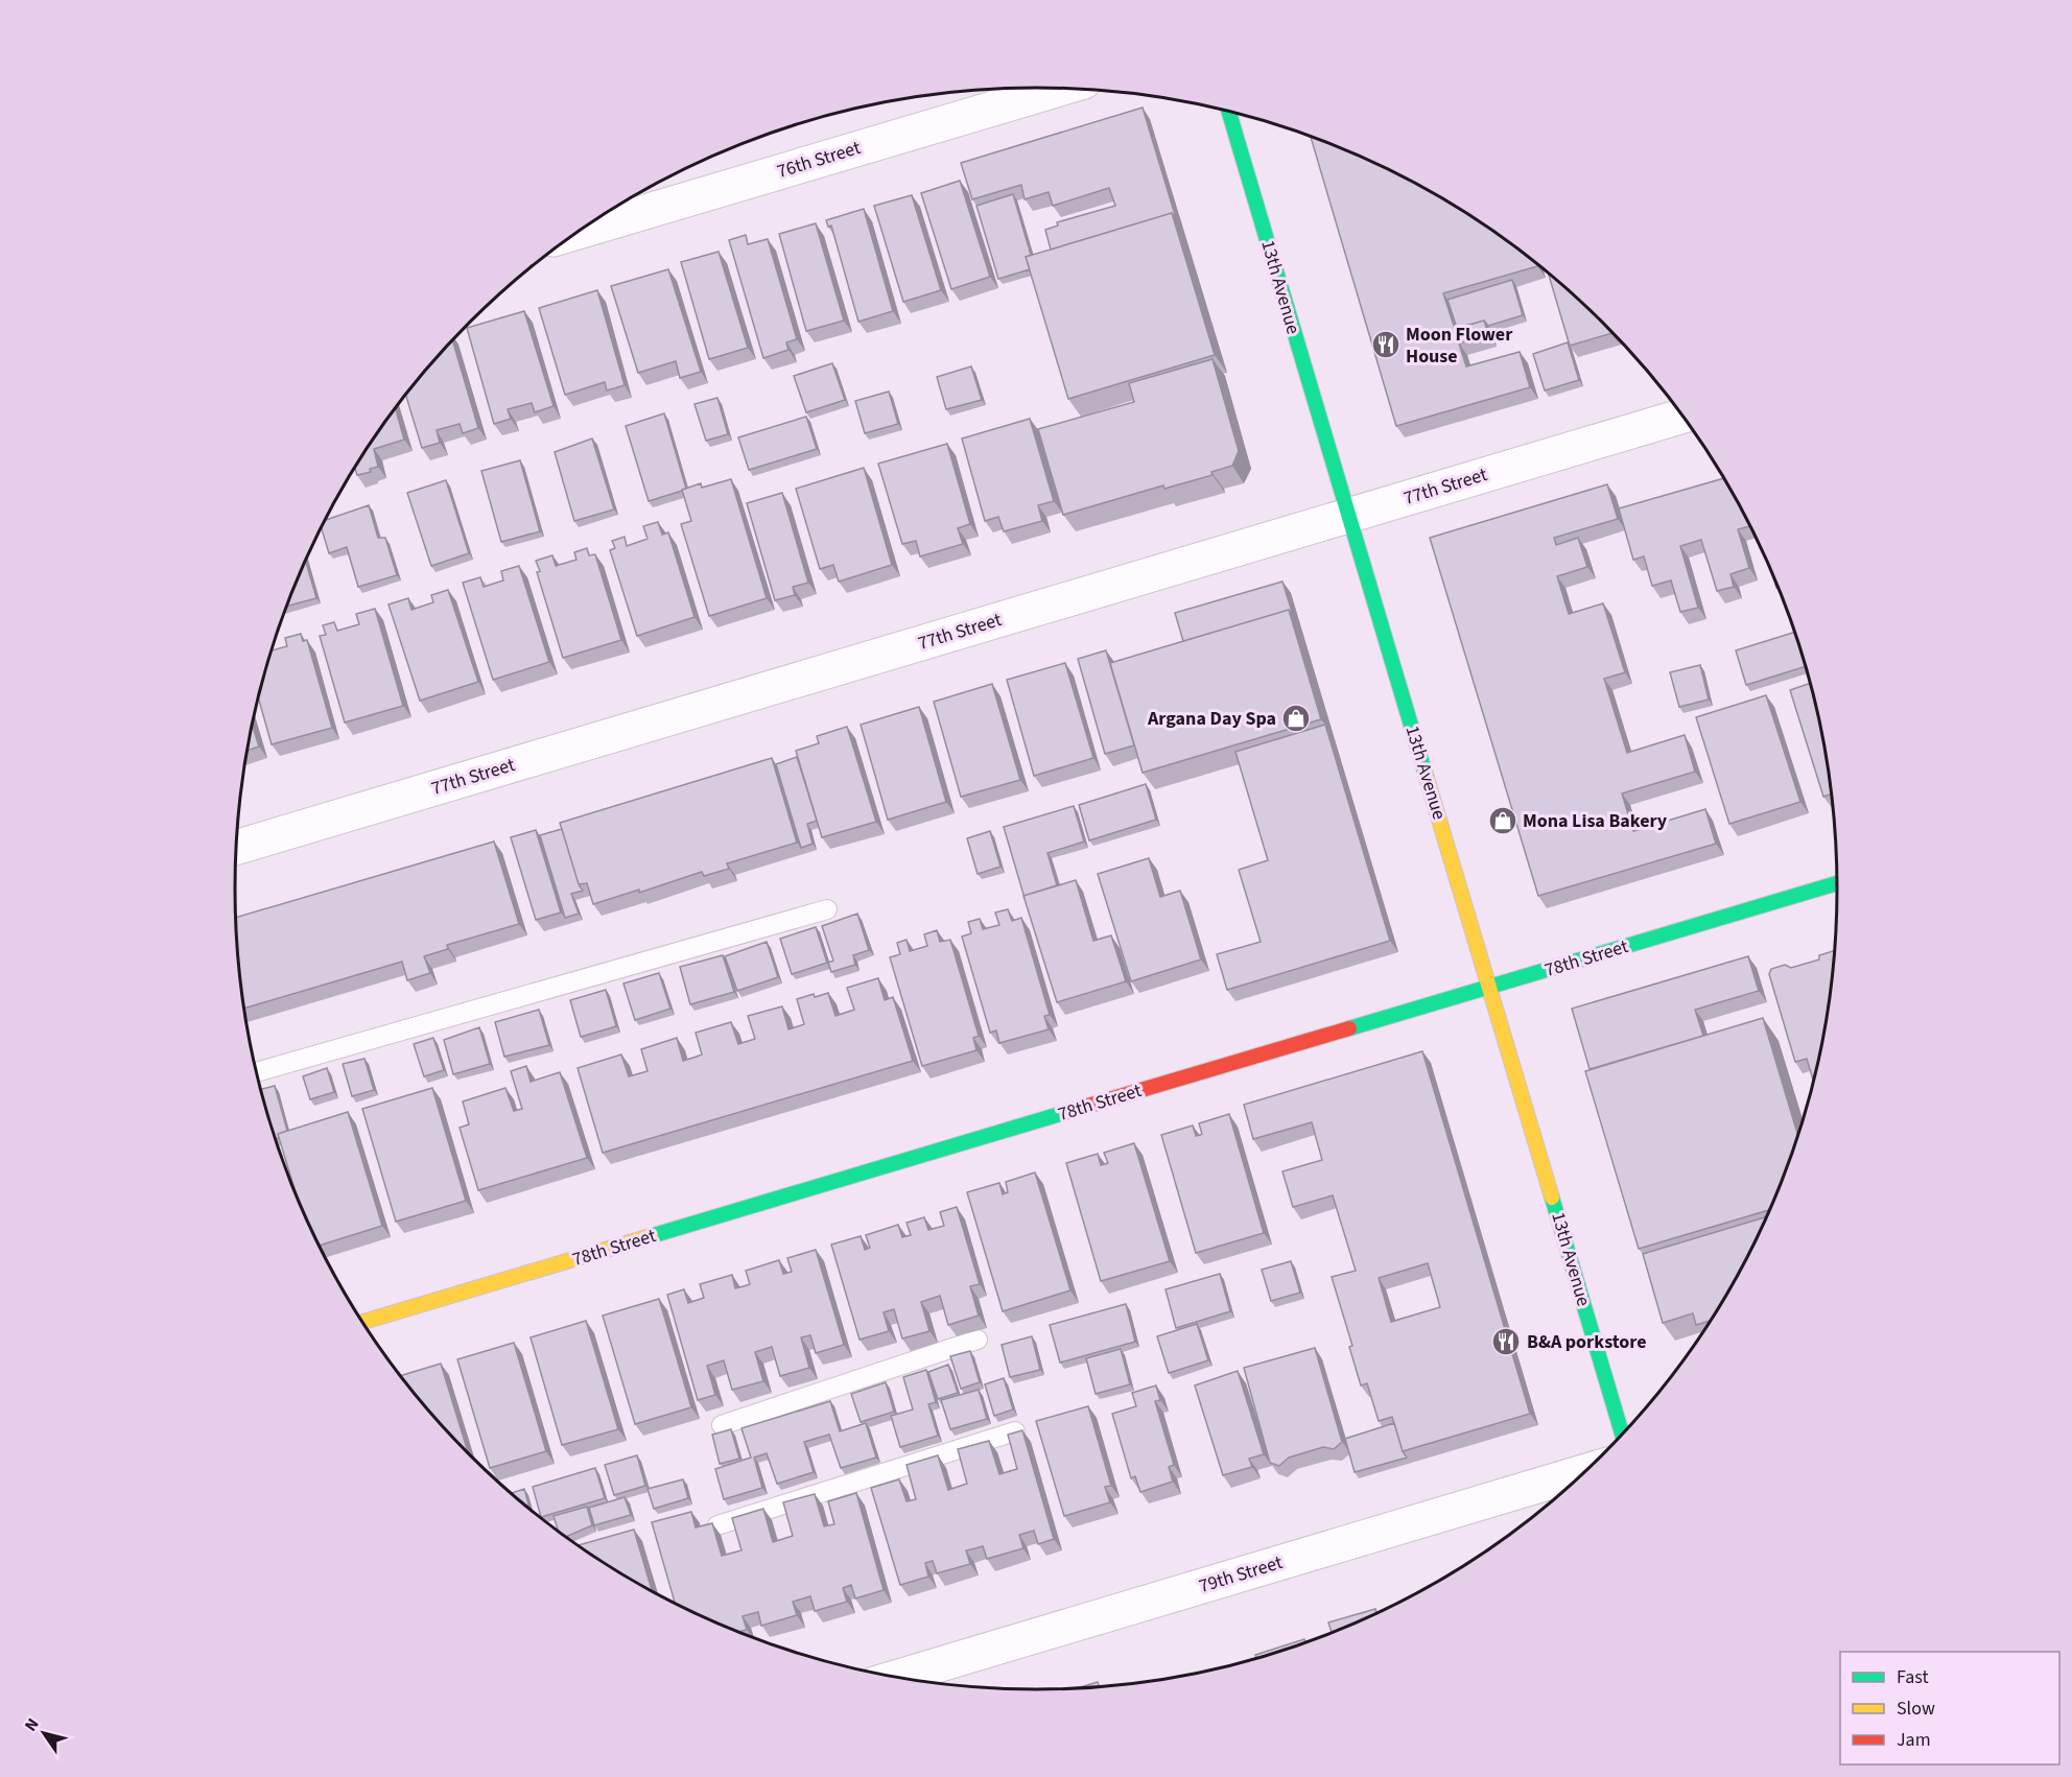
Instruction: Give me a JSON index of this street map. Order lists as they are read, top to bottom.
{
  "streets": {
    "street": [
      "76th Street",
      "13th Avenue",
      "77th Street",
      "78th Street",
      "79th Street"
    ]
  },
  "crossings": [
    ["13th Avenue", "77th Street"],
    ["13th Avenue", "78th Street"]
  ],
  "places": {
    "restaurant": ["Moon Flower House", "B&A porkstore"],
    "shop": ["Argana Day Spa", "Mona Lisa Bakery"]
  },
  "legend": ["Fast", "Slow", "Jam"],
  "north": "top left"
}
